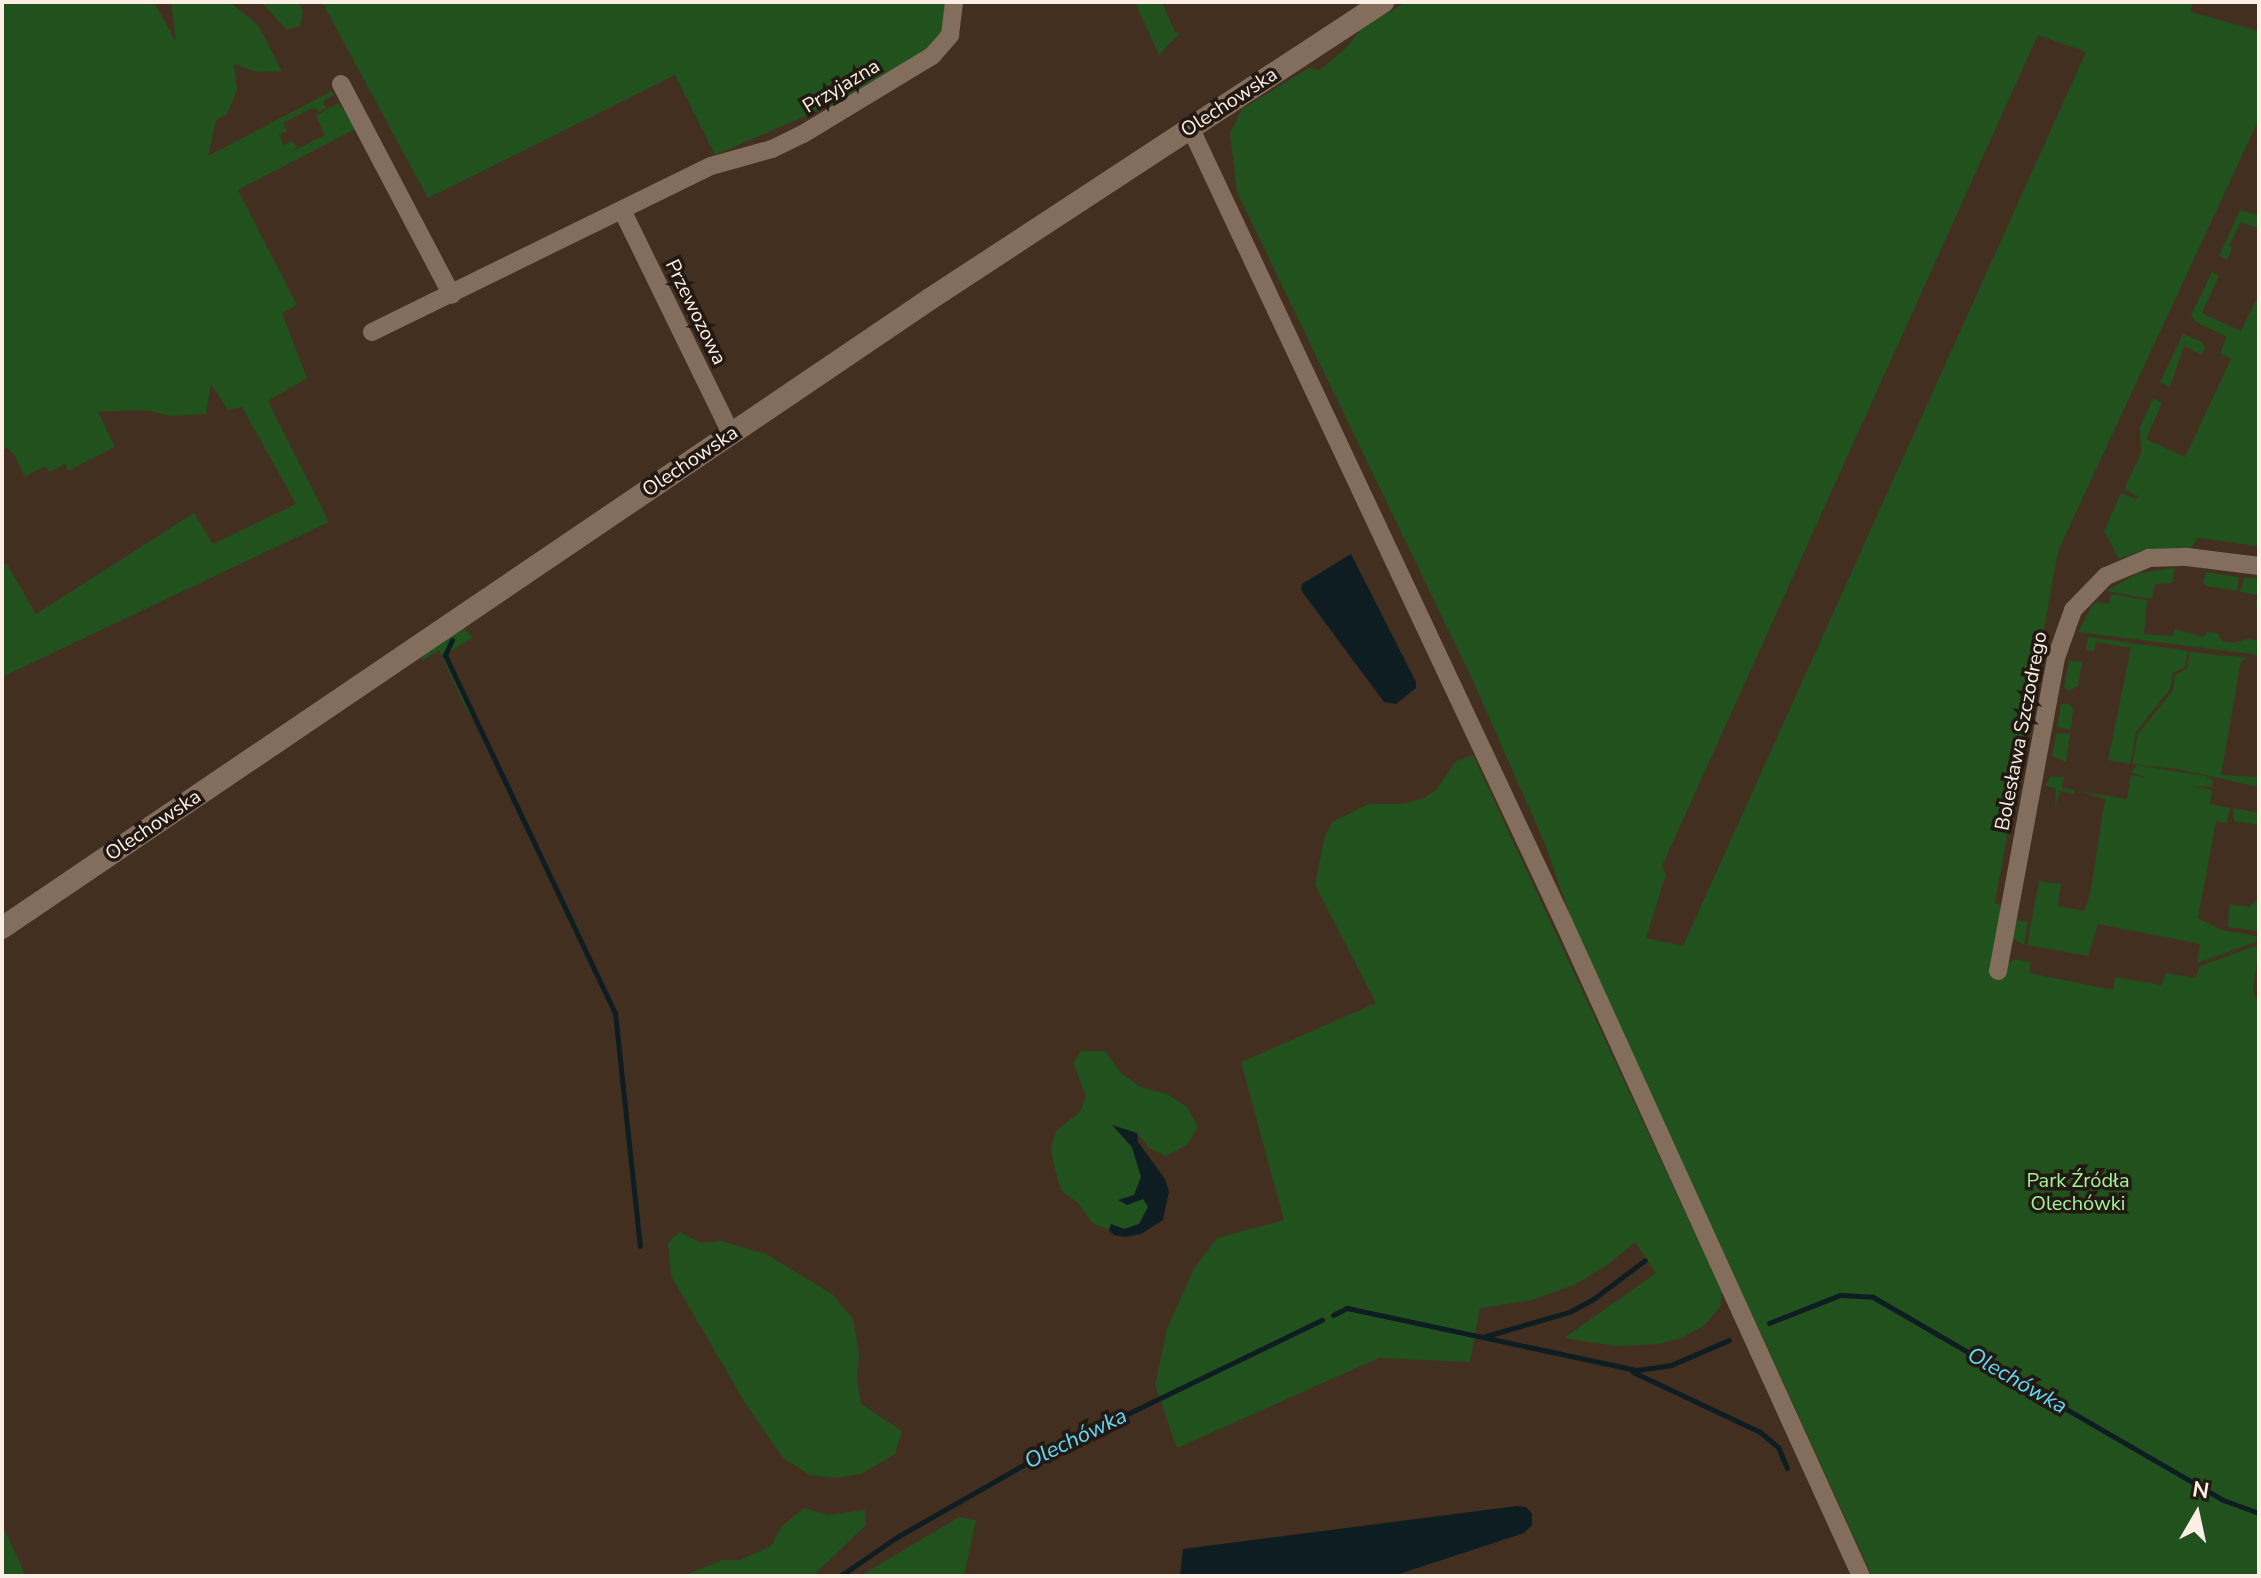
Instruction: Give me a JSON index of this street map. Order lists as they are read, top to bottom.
{
  "streets": {
    "street": [
      "Przyjazna",
      "Olechowska",
      "Przewozowa",
      "Bolesława Szczodrego"
    ]
  },
  "crossings": [
    ["Przyjazna", "Przewozowa"],
    ["Olechowska", "Przewozowa"]
  ],
  "water": ["Olechówka"],
  "parks": ["Park Źródła Olechówki"],
  "north": "top"
}
